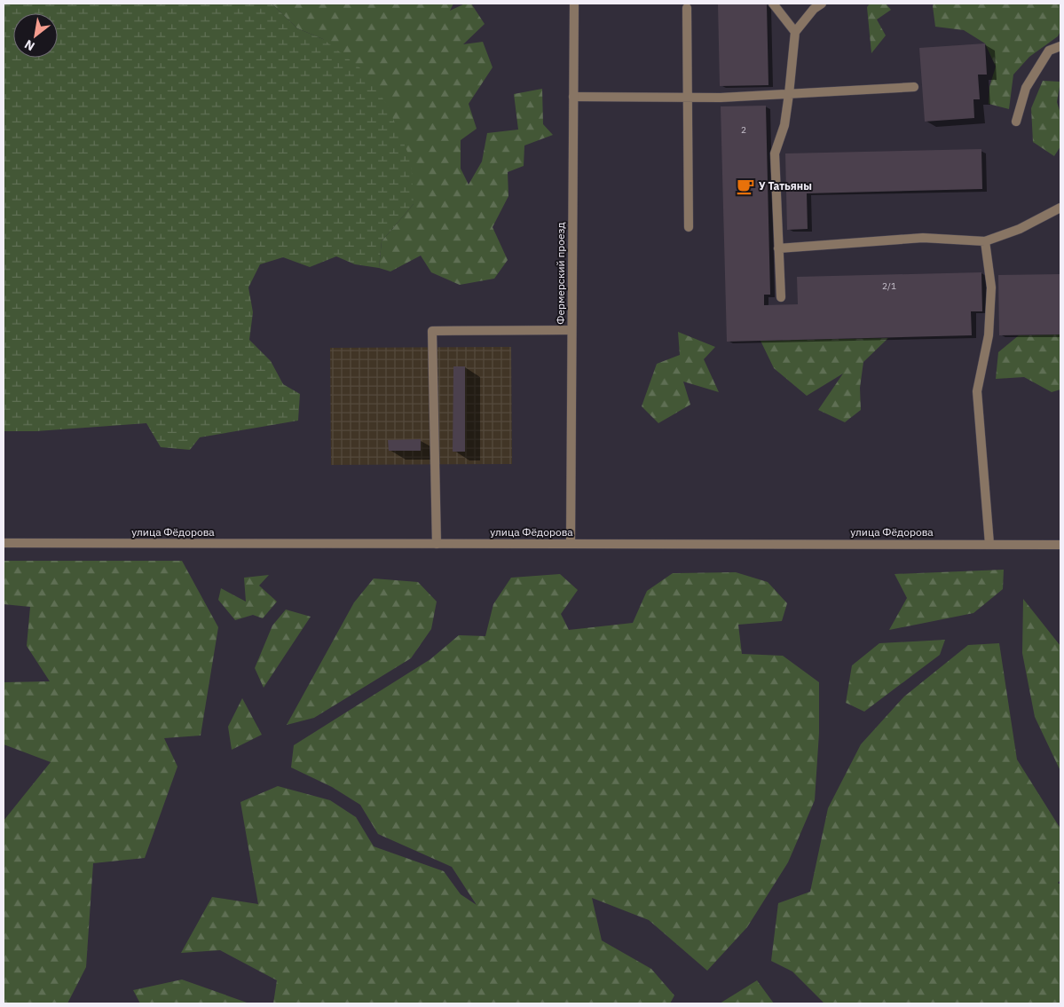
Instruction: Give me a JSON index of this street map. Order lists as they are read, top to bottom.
{
  "streets": {
    "street": ["Фермерский проезд", "улица Фёдорова"]
  },
  "crossings": [
    ["Фермерский проезд", "улица Фёдорова"]
  ],
  "places": {
    "cafe": ["У Татьяны"]
  },
  "house_numbers": ["2", "2/1"],
  "north": "bottom left"
}
